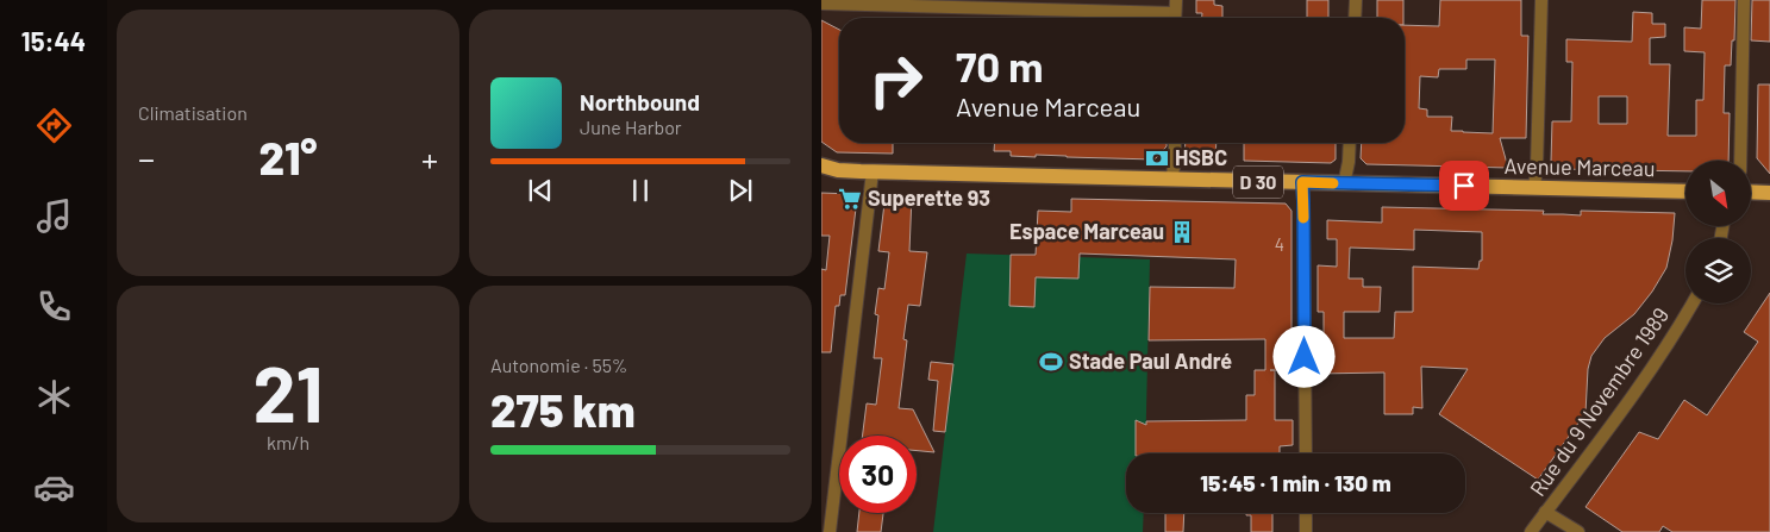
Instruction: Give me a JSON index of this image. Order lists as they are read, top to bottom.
{
  "streets": {
    "main road": ["Avenue Marceau", "D 30"],
    "street": ["Rue du 9 Novembre 1989"]
  },
  "places": {
    "bank": ["HSBC"],
    "supermarket": ["Superette 93"],
    "building": ["Espace Marceau"],
    "sports": ["Stade Paul André"]
  },
  "house_numbers": ["4"],
  "north": "bottom right",
  "page": {
    "tabs": "15:44",
    "tile": [
      "Climatisation",
      ["21", "km/h"],
      ["Autonomie · 55%", "275 km"]
    ],
    "turn": ["70 m", "Avenue Marceau"],
    "song": ["Northbound", "June Harbor"],
    "heat": ["−", "21°", "+"],
    "limit": "30",
    "trip": "15:45 · 1 min · 130 m"
  }
}
